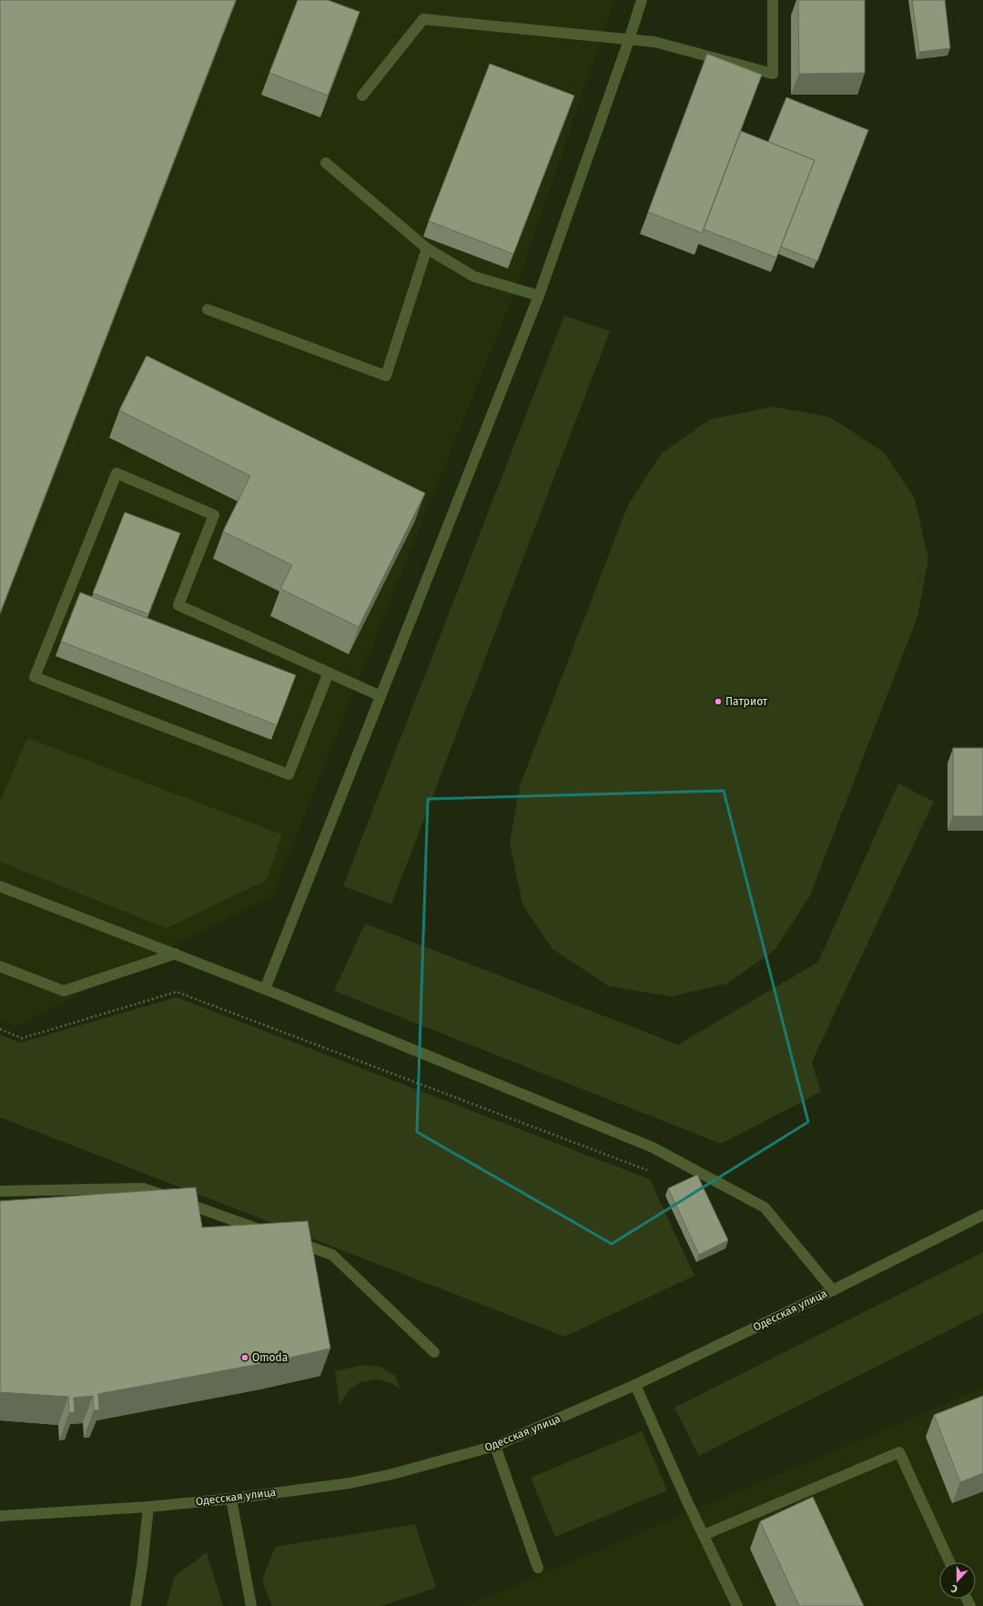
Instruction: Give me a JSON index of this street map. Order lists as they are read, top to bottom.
{
  "streets": {
    "street": ["Одесская улица"]
  },
  "places": ["Патриот", "Omoda"],
  "north": "bottom"
}
